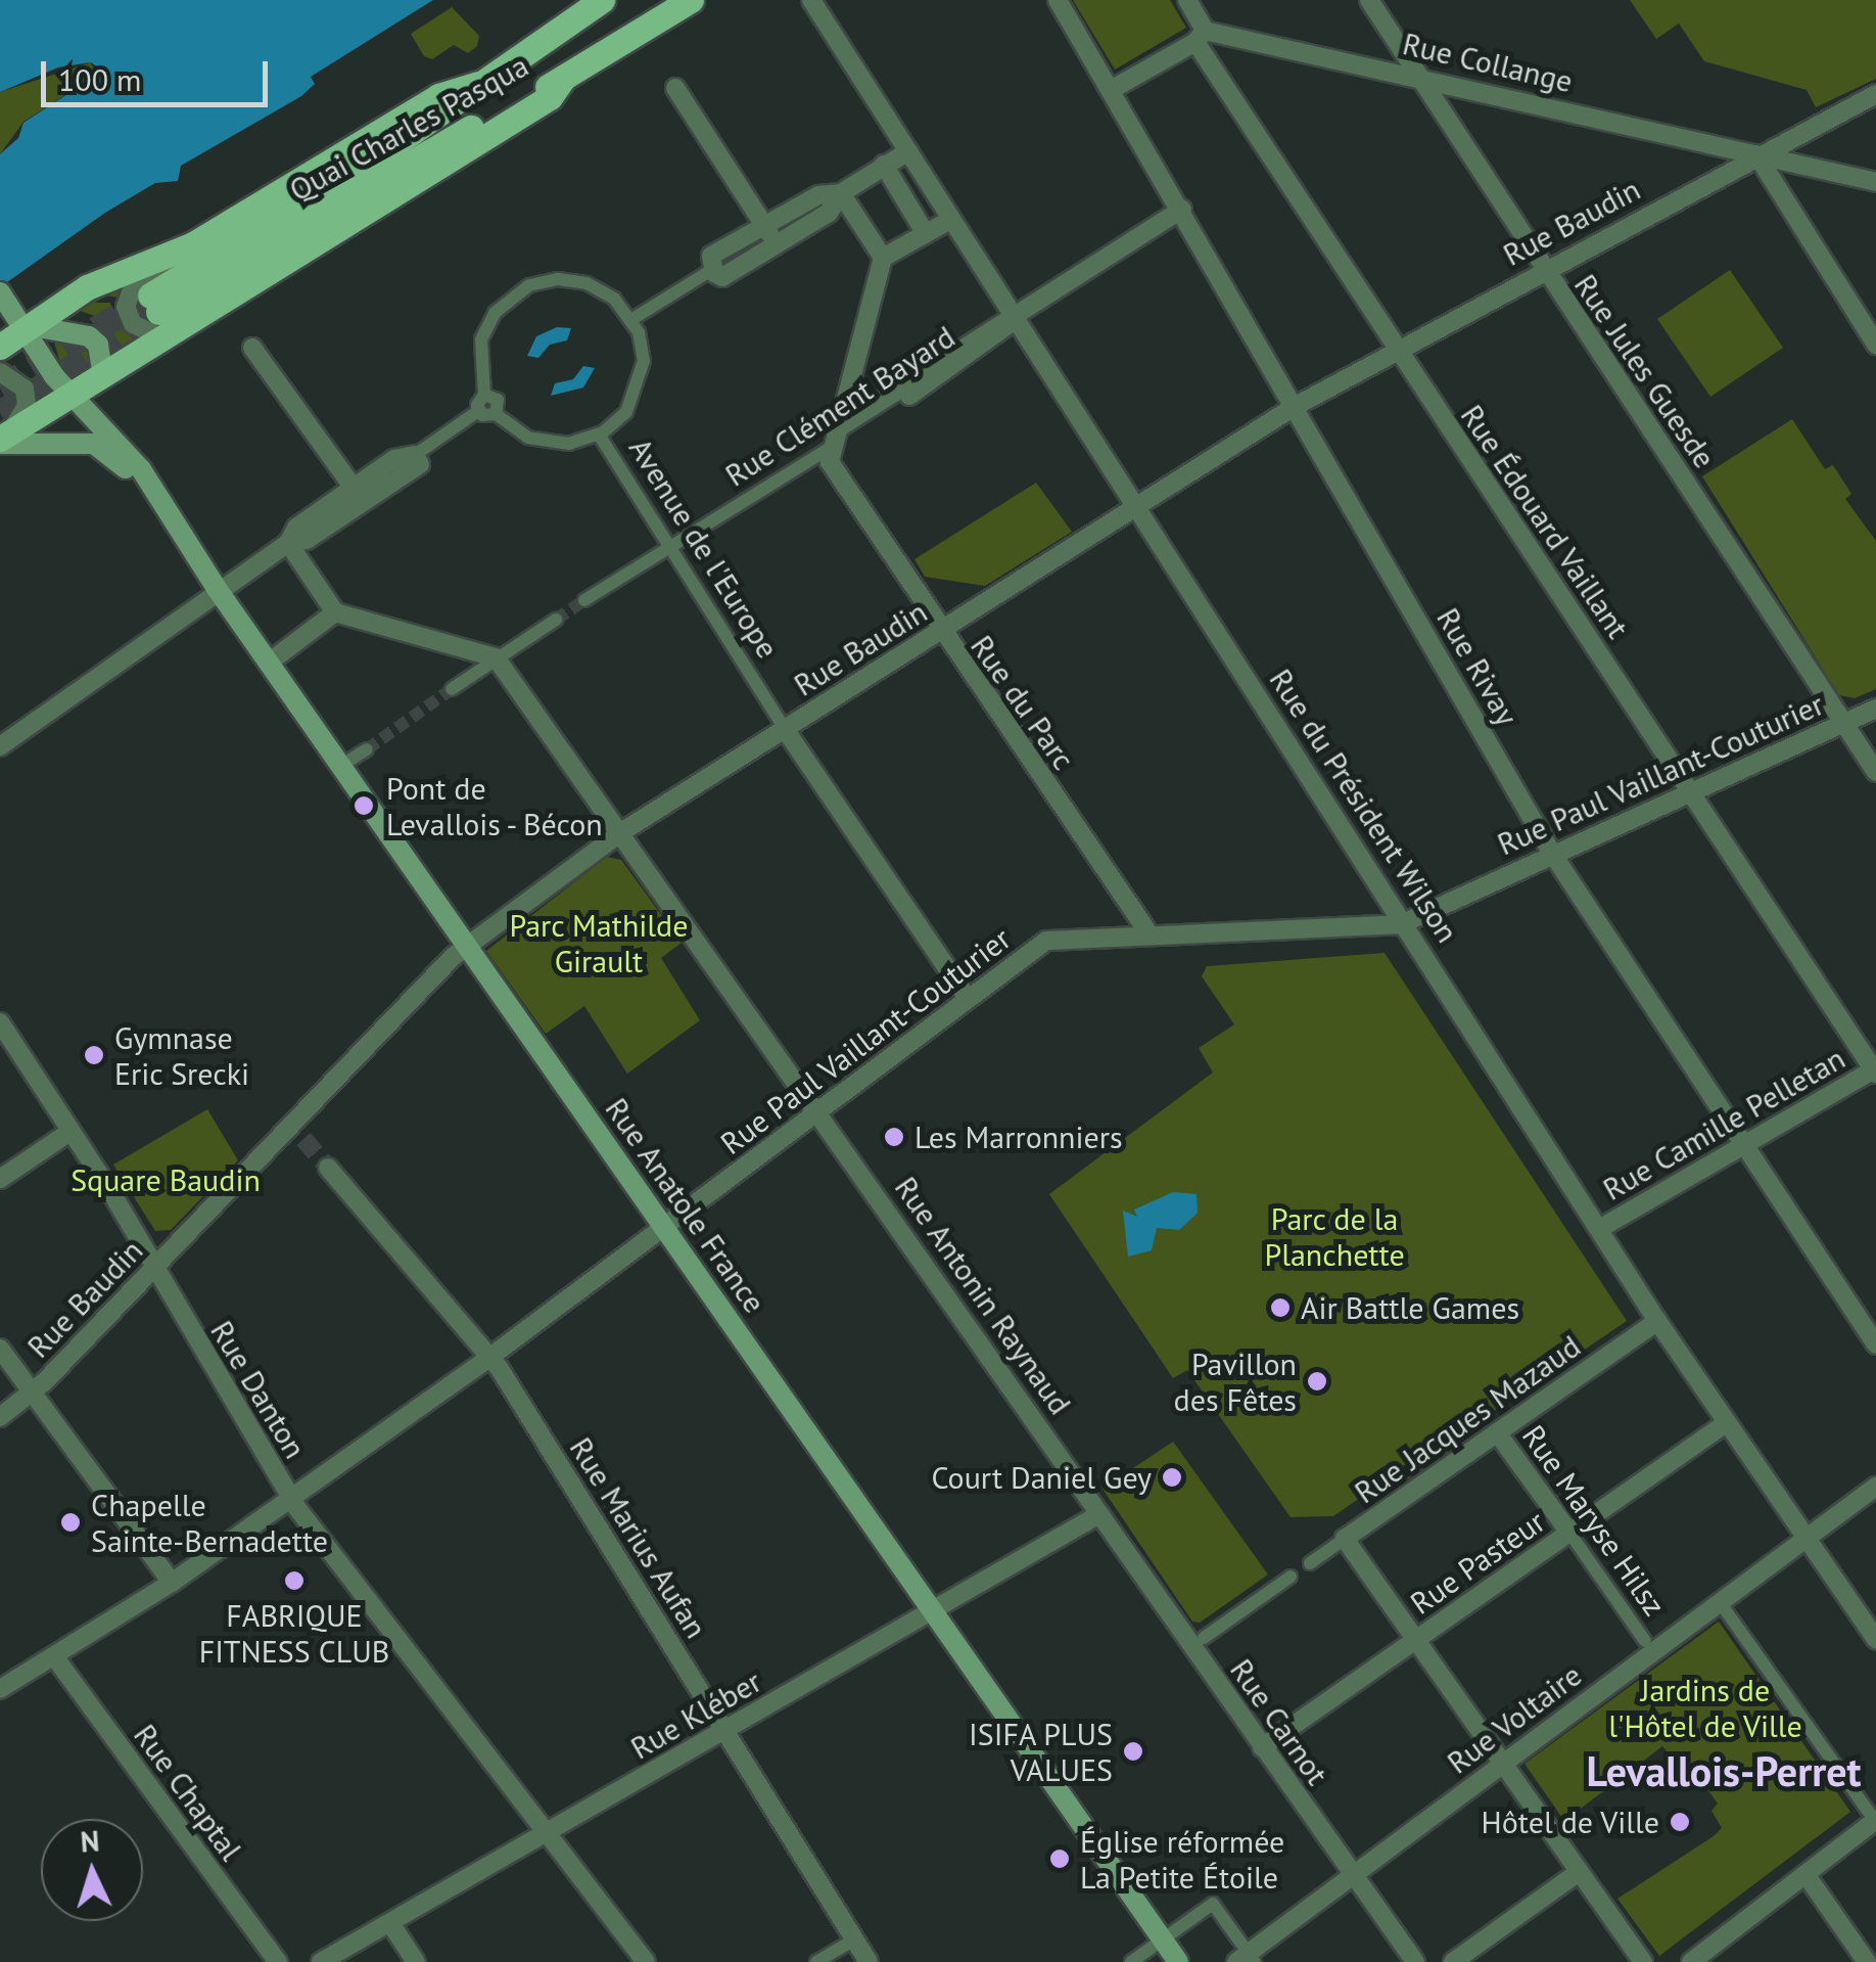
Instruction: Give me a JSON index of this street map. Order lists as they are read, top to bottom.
{
  "streets": {
    "main road": ["Quai Charles Pasqua", "Rue Anatole France"],
    "street": [
      "Rue Collange",
      "Rue Baudin",
      "Rue Jules Guesde",
      "Rue Clément Bayard",
      "Rue Édouard Vaillant",
      "Avenue de l'Europe",
      "Rue Rivay",
      "Rue du Parc",
      "Rue Paul Vaillant-Couturier",
      "Rue du Président Wilson",
      "Rue Camille Pelletan",
      "Rue Antonin Raynaud",
      "Rue Danton",
      "Rue Jacques Mazaud",
      "Rue Maryse Hilsz",
      "Rue Marius Aufan",
      "Rue Pasteur",
      "Rue Kléber",
      "Rue Voltaire",
      "Rue Carnot",
      "Rue Chaptal"
    ]
  },
  "crossings": [
    ["Rue Collange", "Rue Baudin"],
    ["Rue Collange", "Rue Jules Guesde"],
    ["Rue Collange", "Rue Édouard Vaillant"],
    ["Rue Baudin", "Rue Jules Guesde"],
    ["Rue Baudin", "Rue Édouard Vaillant"],
    ["Rue Baudin", "Avenue de l'Europe"],
    ["Rue Baudin", "Rue Rivay"],
    ["Rue Baudin", "Rue du Parc"],
    ["Rue Baudin", "Rue du Président Wilson"],
    ["Rue Baudin", "Rue Anatole France"],
    ["Rue Baudin", "Rue Antonin Raynaud"],
    ["Rue Baudin", "Rue Danton"],
    ["Rue Jules Guesde", "Rue Paul Vaillant-Couturier"],
    ["Rue Clément Bayard", "Avenue de l'Europe"],
    ["Rue Clément Bayard", "Rue Rivay"],
    ["Rue Clément Bayard", "Rue du Parc"],
    ["Rue Clément Bayard", "Rue du Président Wilson"],
    ["Rue Édouard Vaillant", "Rue Paul Vaillant-Couturier"],
    ["Rue Édouard Vaillant", "Rue Camille Pelletan"],
    ["Avenue de l'Europe", "Rue Paul Vaillant-Couturier"],
    ["Rue Rivay", "Rue Paul Vaillant-Couturier"],
    ["Rue Rivay", "Rue Camille Pelletan"],
    ["Rue du Parc", "Rue Paul Vaillant-Couturier"],
    ["Rue Paul Vaillant-Couturier", "Rue du Président Wilson"],
    ["Rue Paul Vaillant-Couturier", "Rue Anatole France"],
    ["Rue Paul Vaillant-Couturier", "Rue Antonin Raynaud"],
    ["Rue Paul Vaillant-Couturier", "Rue Danton"],
    ["Rue Paul Vaillant-Couturier", "Rue Marius Aufan"],
    ["Rue Paul Vaillant-Couturier", "Rue Chaptal"],
    ["Rue du Président Wilson", "Rue Camille Pelletan"],
    ["Rue du Président Wilson", "Rue Jacques Mazaud"],
    ["Rue du Président Wilson", "Rue Pasteur"],
    ["Rue du Président Wilson", "Rue Voltaire"],
    ["Rue Anatole France", "Rue Kléber"],
    ["Rue Antonin Raynaud", "Rue Kléber"],
    ["Rue Antonin Raynaud", "Rue Carnot"],
    ["Rue Danton", "Rue Kléber"],
    ["Rue Jacques Mazaud", "Rue Maryse Hilsz"],
    ["Rue Maryse Hilsz", "Rue Pasteur"],
    ["Rue Marius Aufan", "Rue Kléber"],
    ["Rue Pasteur", "Rue Carnot"],
    ["Rue Kléber", "Rue Carnot"],
    ["Rue Voltaire", "Rue Carnot"]
  ],
  "districts": ["Levallois-Perret"],
  "parks": [
    "Parc Mathilde Girault",
    "Square Baudin",
    "Parc de la Planchette",
    "Jardins de l'Hôtel de Ville"
  ],
  "places": [
    "Pont de Levallois - Bécon",
    "Gymnase Eric Srecki",
    "Les Marronniers",
    "Air Battle Games",
    "Pavillon des Fêtes",
    "Court Daniel Gey",
    "Chapelle Sainte-Bernadette",
    "FABRIQUE FITNESS CLUB",
    "ISIFA PLUS VALUES",
    "Hôtel de Ville",
    "Église réformée La Petite Étoile"
  ],
  "scale_bar": "100 m",
  "north": "top"
}
